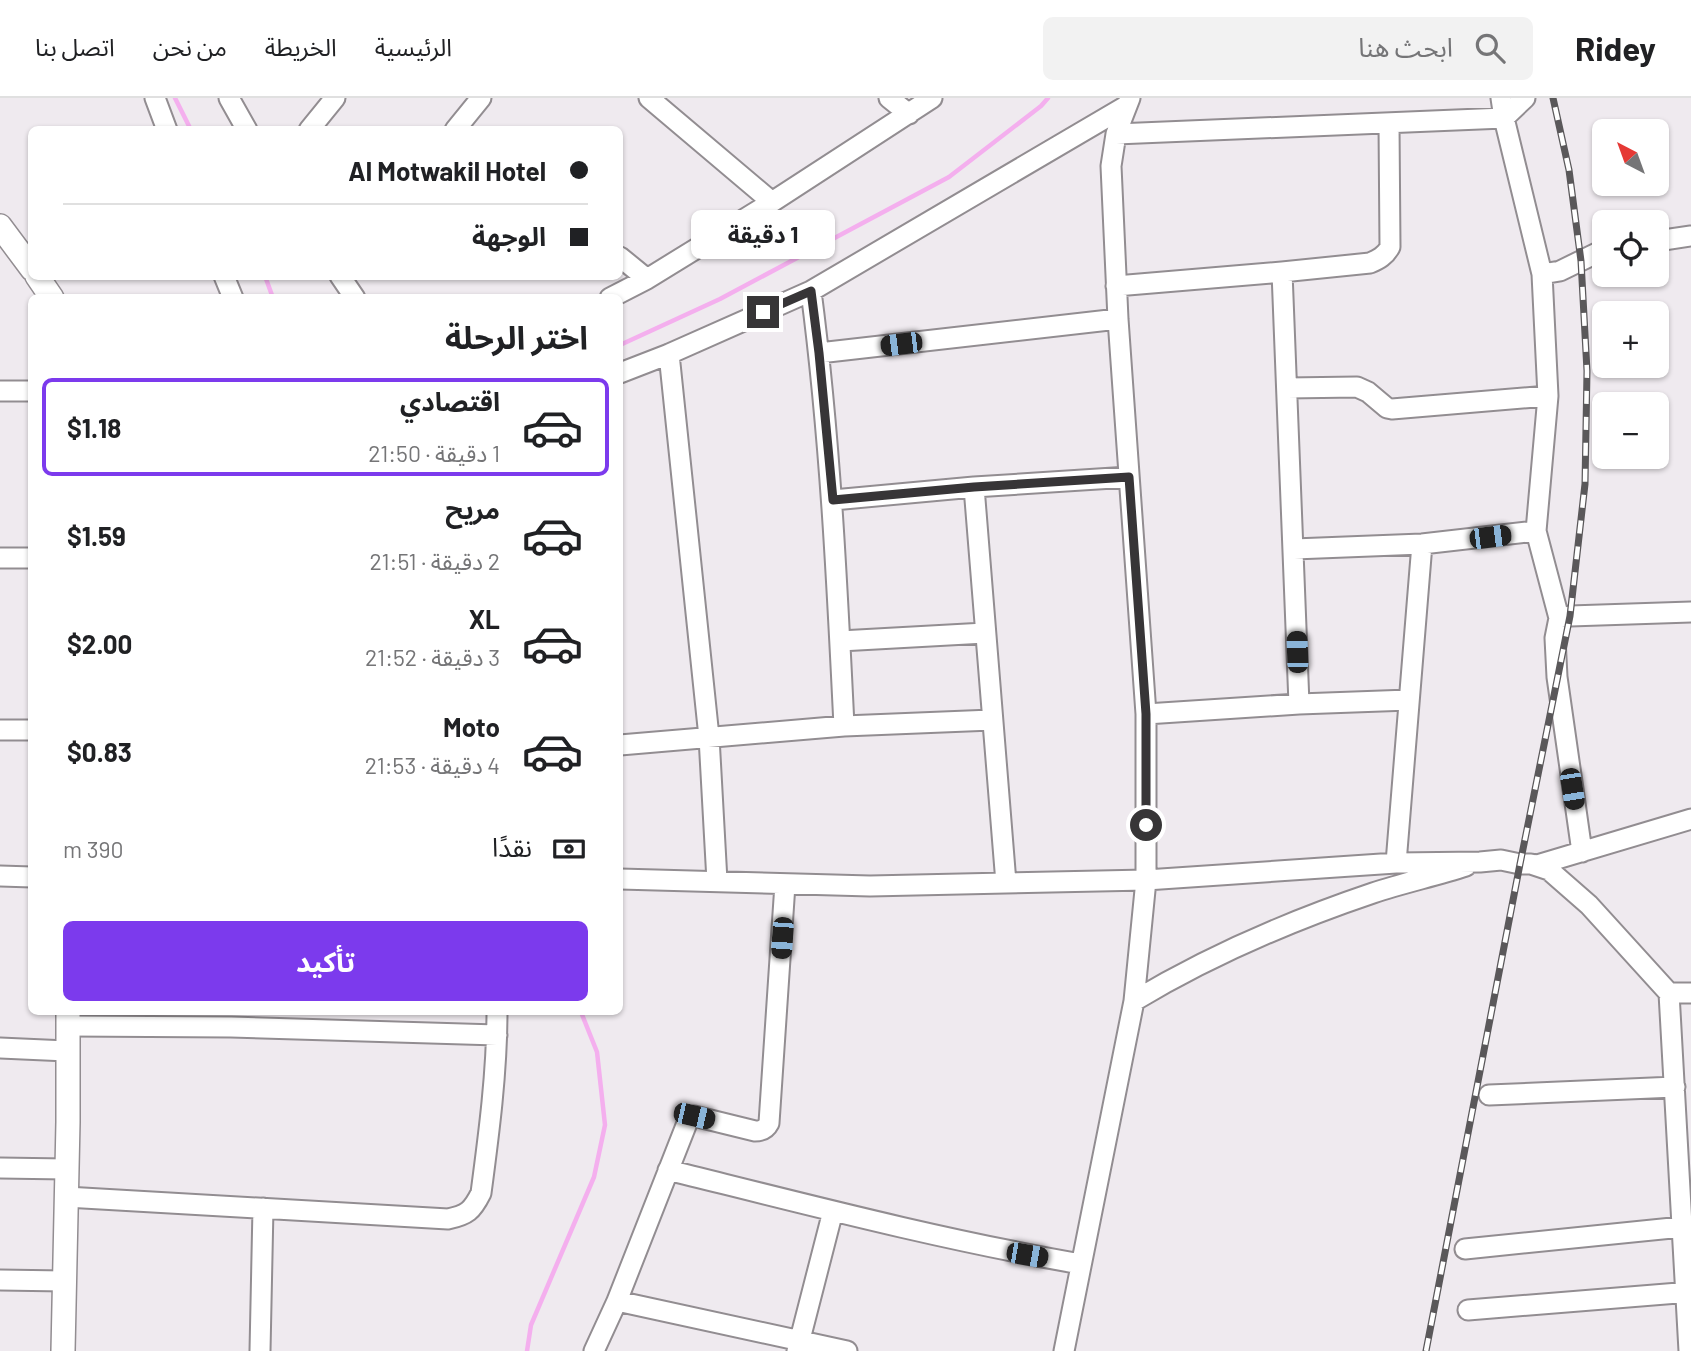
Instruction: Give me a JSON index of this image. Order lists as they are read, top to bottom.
{
  "north": "top left",
  "page": {
    "header": "Ridey",
    "search": "ابحث هنا",
    "nav": [
      "الرئيسية",
      "الخريطة",
      "من نحن",
      "اتصل بنا"
    ],
    "map_buttons": ["+", "−"],
    "banner": ["Al Motwakil Hotel", "الوجهة"],
    "bubble": "1 دقيقة",
    "heading": "اختر الرحلة",
    "list": [
      {
        "name": "اقتصادي",
        "note": "1 دقيقة · 21:50",
        "value": "$1.18"
      },
      {
        "name": "مريح",
        "note": "2 دقيقة · 21:51",
        "value": "$1.59"
      },
      {
        "name": "XL",
        "note": "3 دقيقة · 21:52",
        "value": "$2.00"
      },
      {
        "name": "Moto",
        "note": "4 دقيقة · 21:53",
        "value": "$0.83"
      }
    ],
    "pay": ["نقدًا", "390 m"],
    "buttons": "تأكيد"
  }
}
